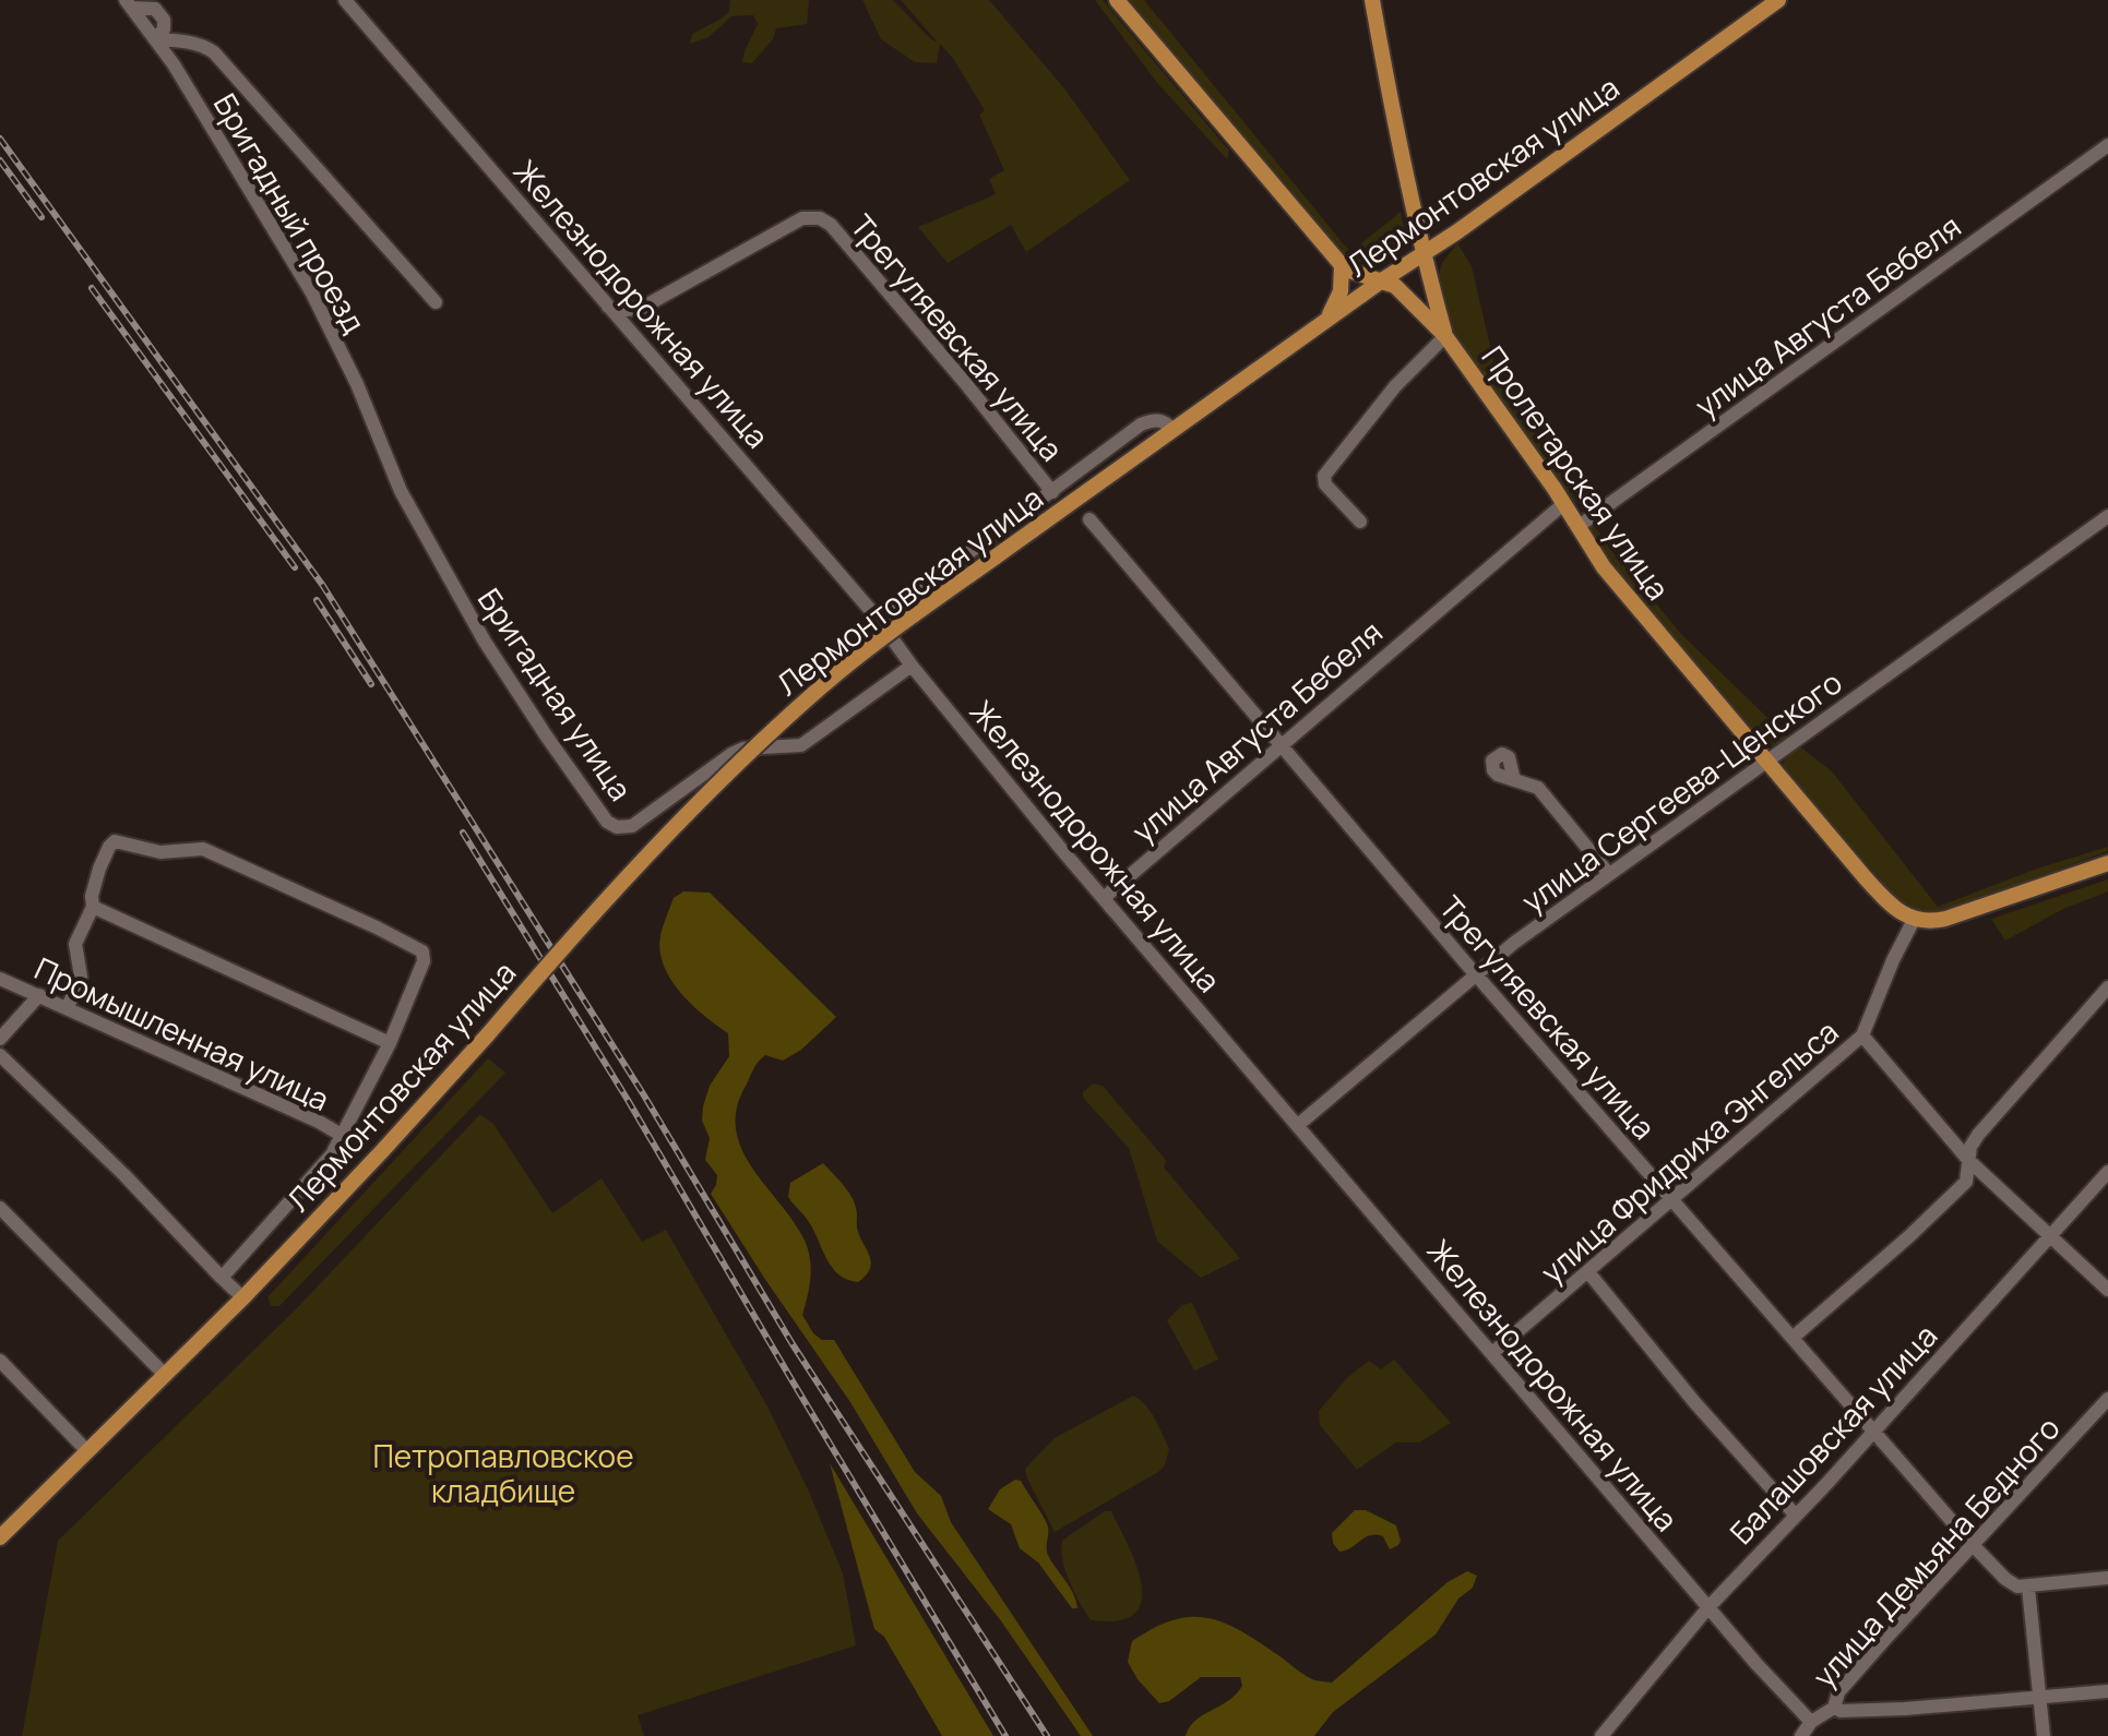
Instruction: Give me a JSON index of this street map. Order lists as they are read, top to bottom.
{
  "streets": {
    "main road": ["Лермонтовская улица", "Пролетарская улица"],
    "street": [
      "Бригадный проезд",
      "Железнодорожная улица",
      "улица Августа Бебеля",
      "Трегуляевская улица",
      "Бригадная улица",
      "улица Сергеева-Ценского",
      "Промышленная улица",
      "улица Фридриха Энгельса",
      "Балашовская улица",
      "улица Демьяна Бедного"
    ]
  },
  "crossings": [
    ["Лермонтовская улица", "Пролетарская улица"],
    ["Бригадный проезд", "Бригадная улица"],
    ["Железнодорожная улица", "улица Августа Бебеля"],
    ["Железнодорожная улица", "Бригадная улица"],
    ["Железнодорожная улица", "улица Сергеева-Ценского"],
    ["Железнодорожная улица", "улица Фридриха Энгельса"],
    ["Железнодорожная улица", "Балашовская улица"],
    ["Железнодорожная улица", "улица Демьяна Бедного"],
    ["улица Августа Бебеля", "Трегуляевская улица"],
    ["улица Августа Бебеля", "Пролетарская улица"],
    ["Трегуляевская улица", "улица Сергеева-Ценского"],
    ["Трегуляевская улица", "улица Фридриха Энгельса"],
    ["Трегуляевская улица", "Балашовская улица"],
    ["Трегуляевская улица", "улица Демьяна Бедного"],
    ["Пролетарская улица", "улица Сергеева-Ценского"],
    ["Пролетарская улица", "улица Фридриха Энгельса"]
  ],
  "parks": ["Петропавловское кладбище"]
}
